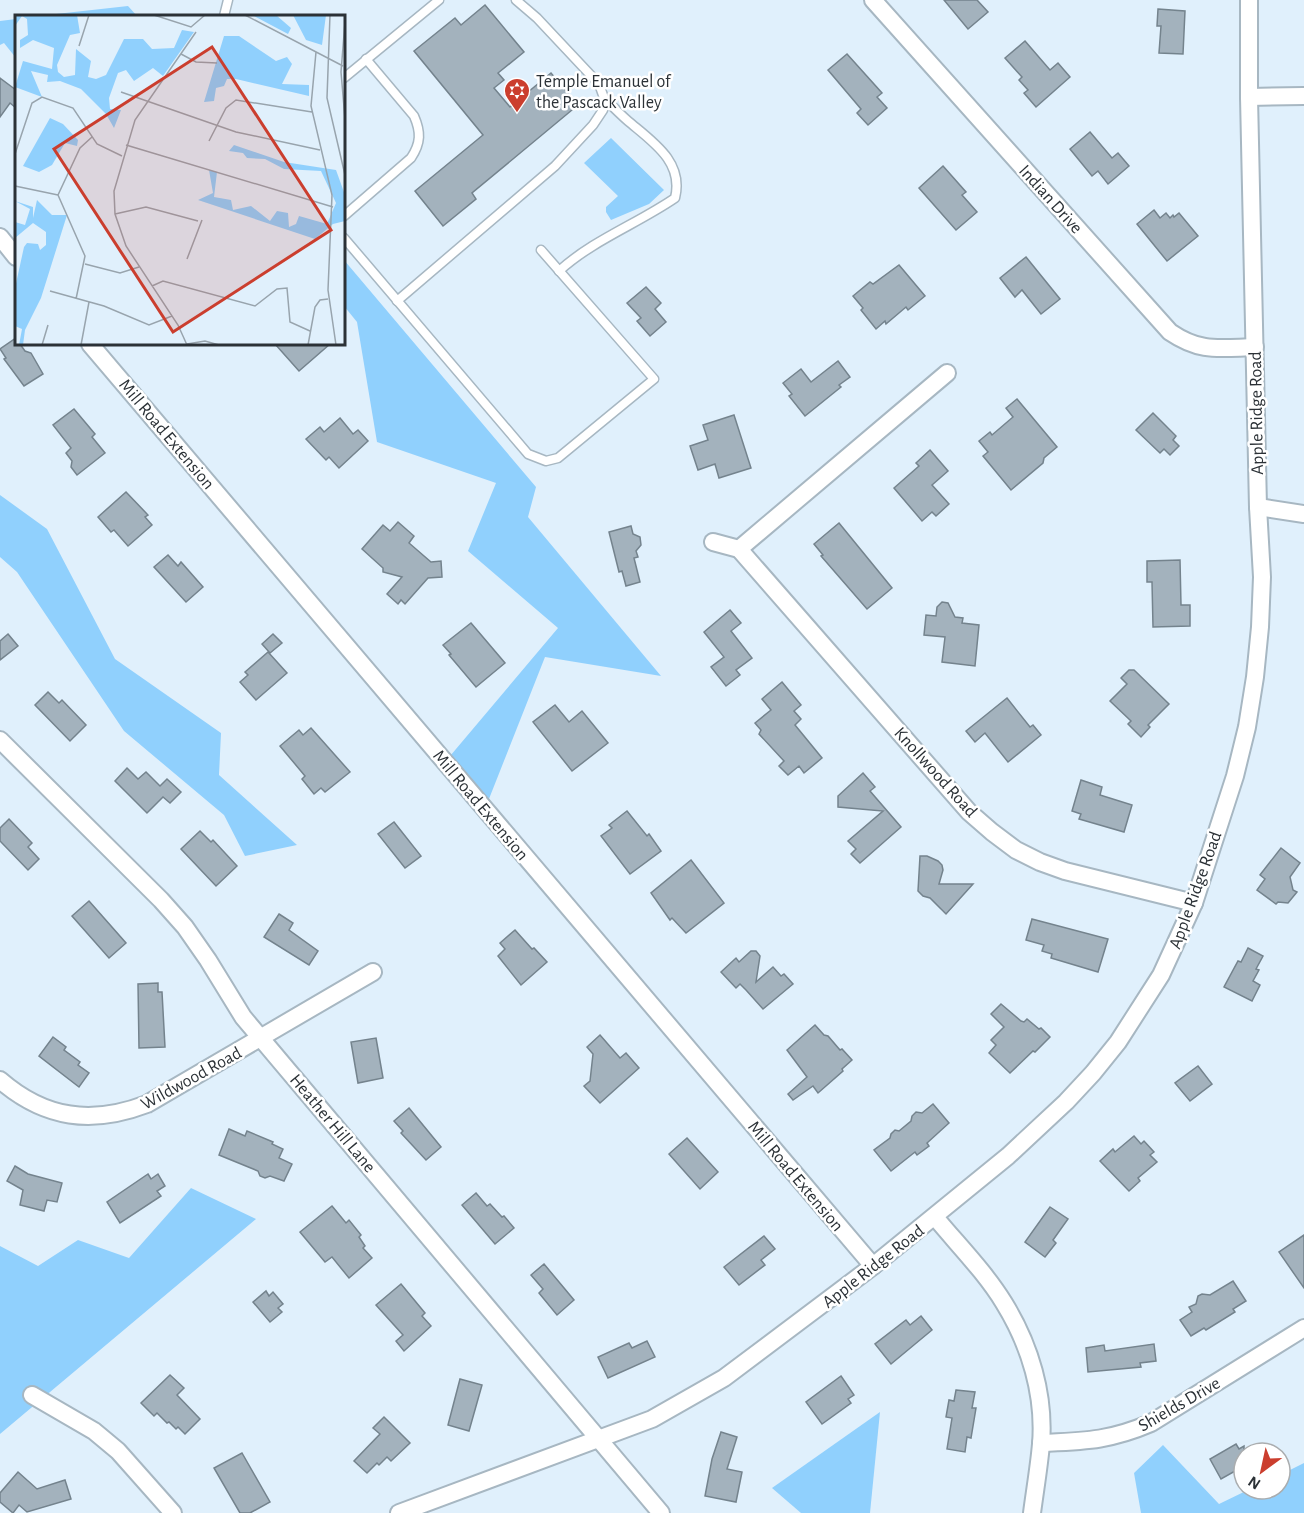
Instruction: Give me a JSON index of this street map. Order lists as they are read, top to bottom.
{
  "streets": {
    "street": [
      "Indian Drive",
      "Apple Ridge Road",
      "Mill Road Extension",
      "Knollwood Road",
      "Wildwood Road",
      "Heather Hill Lane",
      "Shields Drive"
    ]
  },
  "crossings": [
    ["Indian Drive", "Apple Ridge Road"],
    ["Apple Ridge Road", "Mill Road Extension"],
    ["Apple Ridge Road", "Knollwood Road"],
    ["Apple Ridge Road", "Heather Hill Lane"],
    ["Wildwood Road", "Heather Hill Lane"]
  ],
  "places": {
    "synagogue": ["Temple Emanuel of the Pascack Valley"]
  },
  "north": "bottom left"
}
